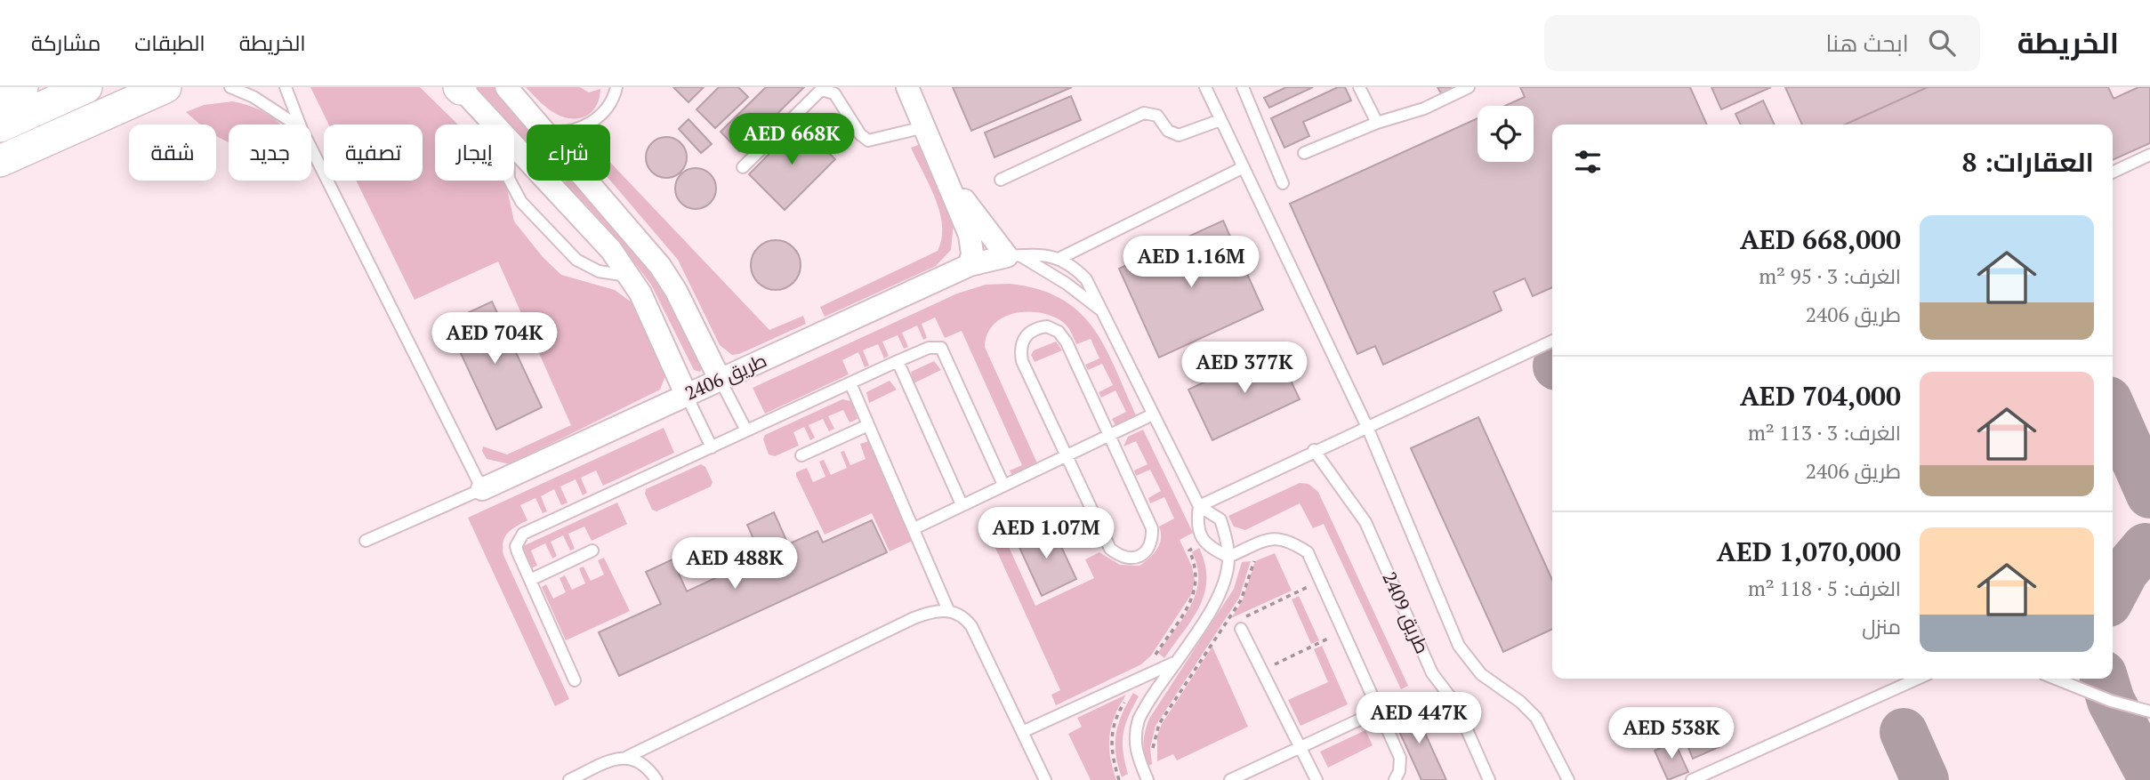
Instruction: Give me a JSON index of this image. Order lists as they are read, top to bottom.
{
  "streets": {
    "street": ["طريق 2406"],
    "lane": ["طريق 2409"]
  },
  "page": {
    "header": "الخريطة",
    "search": "ابحث هنا",
    "nav": ["الخريطة", "الطبقات", "مشاركة"],
    "price": [
      "AED 668K",
      "AED 1.16M",
      "AED 704K",
      "AED 377K",
      "AED 1.07M",
      "AED 488K",
      "AED 447K",
      "AED 538K"
    ],
    "chip": [
      "شراء",
      "إيجار",
      "تصفية",
      "جديد",
      "شقة"
    ],
    "heading": "العقارات: 8",
    "list": [
      {
        "name": "AED 668,000",
        "note": "الغرف: 3 · 95 m² · طريق 2406"
      },
      {
        "name": "AED 704,000",
        "note": "الغرف: 3 · 113 m² · طريق 2406"
      },
      {
        "name": "AED 1,070,000",
        "note": "الغرف: 5 · 118 m² · منزل"
      }
    ]
  }
}
